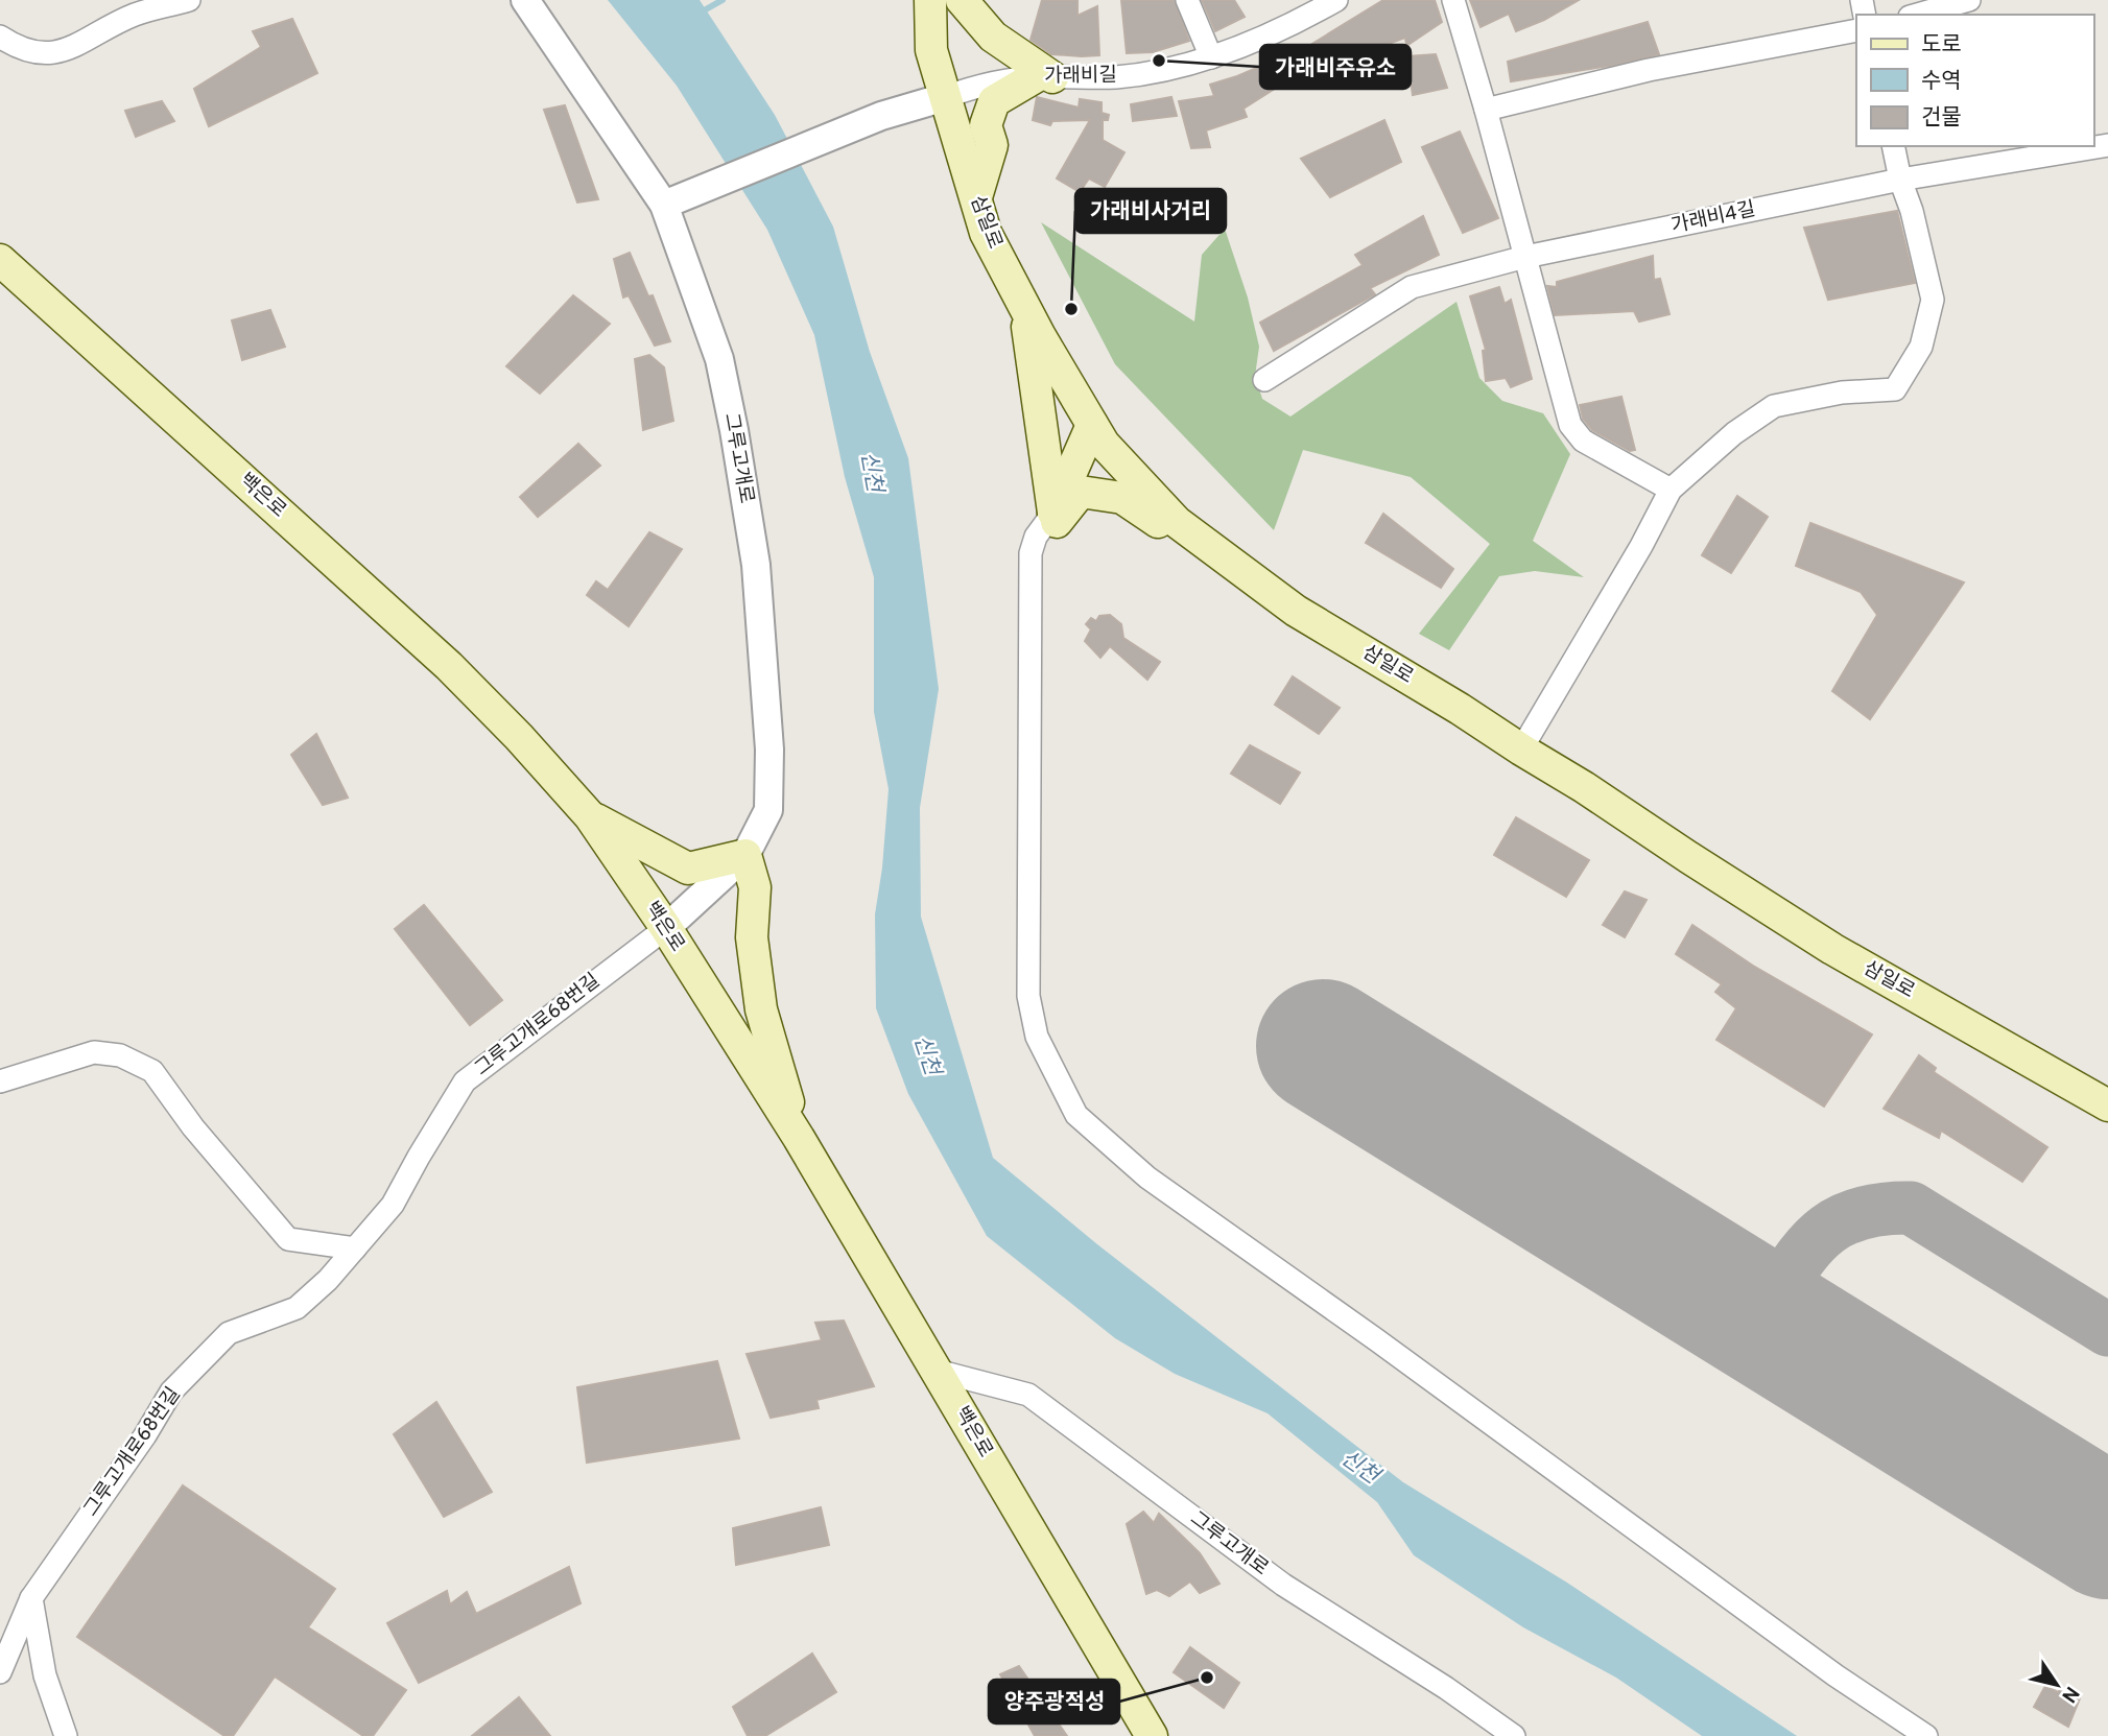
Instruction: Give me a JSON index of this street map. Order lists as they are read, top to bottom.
{
  "streets": {
    "main road": ["삼일로", "백은로"],
    "street": [
      "가래비길",
      "가래비4길",
      "그루고개로",
      "그루고개로68번길"
    ]
  },
  "crossings": [
    ["가래비길", "삼일로"],
    ["그루고개로", "백은로"],
    ["그루고개로", "그루고개로68번길"],
    ["백은로", "그루고개로68번길"]
  ],
  "water": ["신천"],
  "places": ["가래비주유소", "가래비사거리", "양주광적성"],
  "legend": ["도로", "수역", "건물"],
  "north": "bottom right"
}
